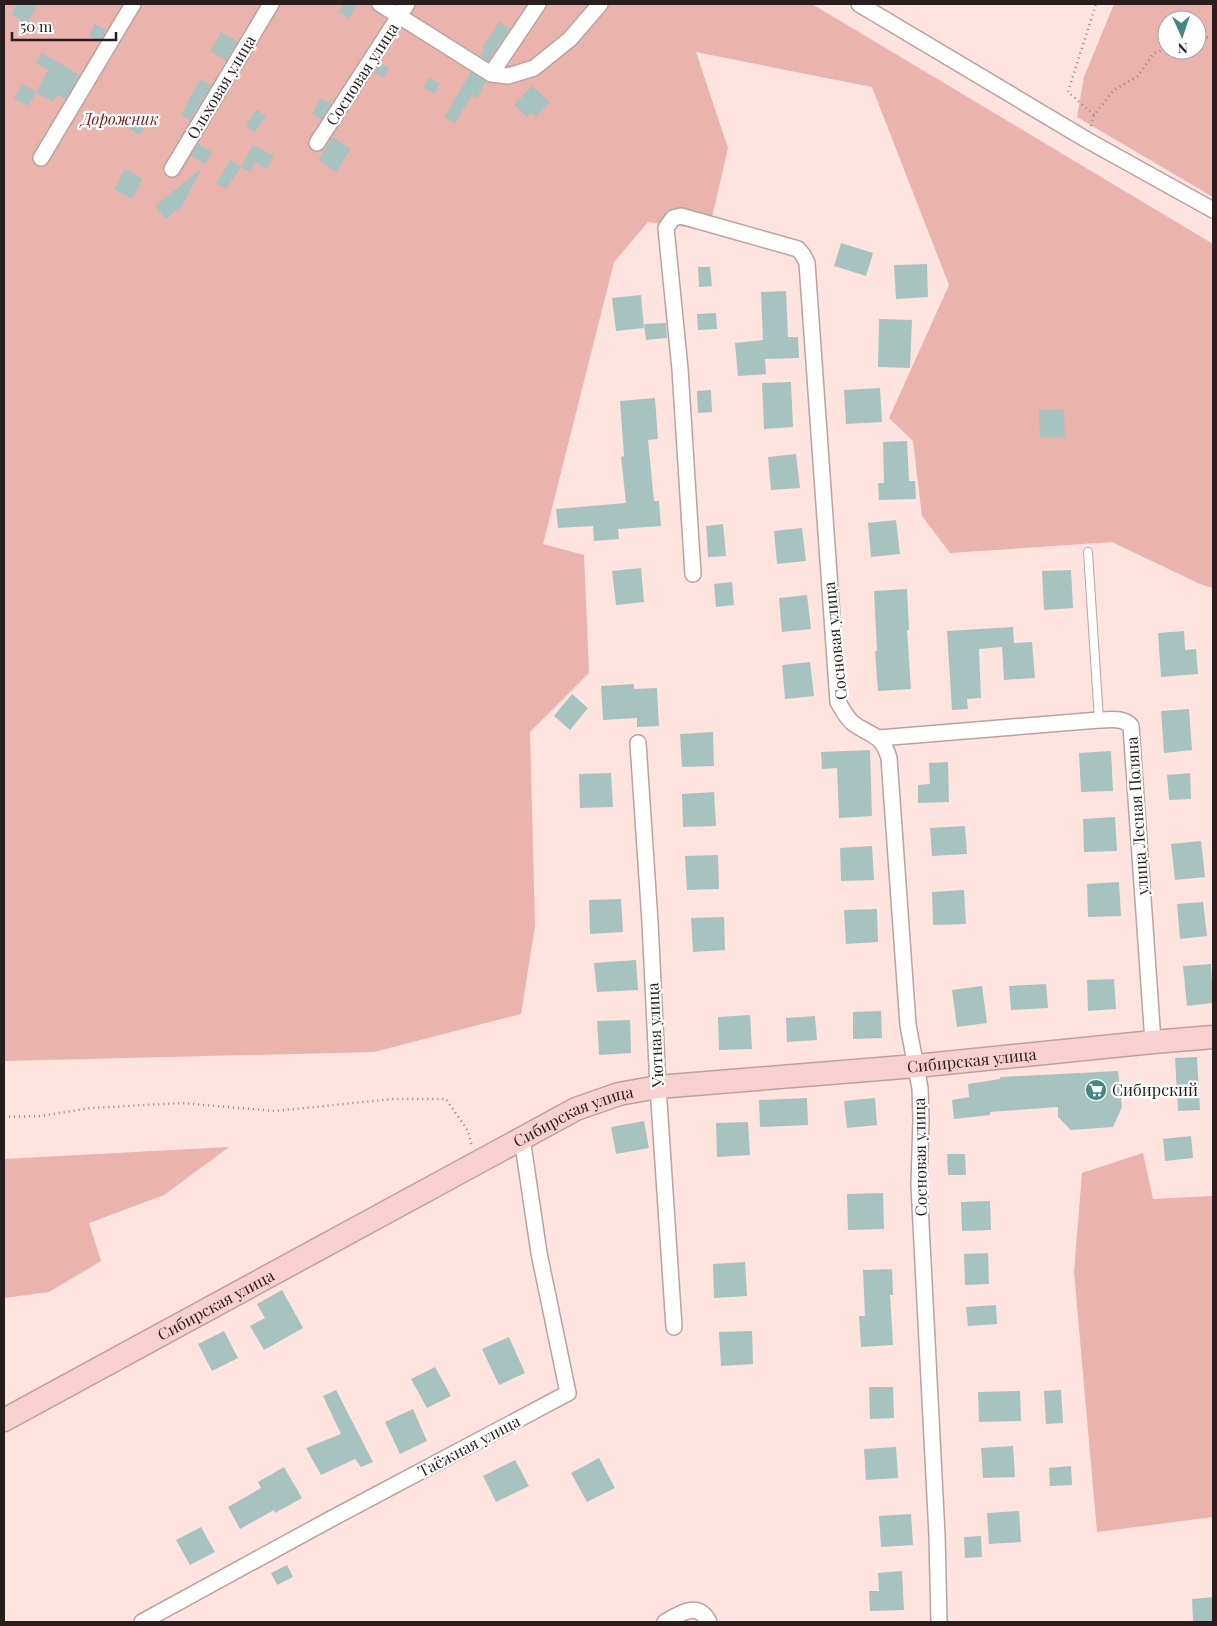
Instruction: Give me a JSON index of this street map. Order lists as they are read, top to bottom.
{
  "streets": {
    "street": [
      "Сосновая улица",
      "Ольховая улица",
      "улица Лесная Поляна",
      "Уютная улица",
      "Сибирская улица",
      "Таёжная улица"
    ]
  },
  "crossings": [
    ["Сосновая улица", "улица Лесная Поляна"],
    ["Сосновая улица", "Сибирская улица"],
    ["улица Лесная Поляна", "Сибирская улица"],
    ["Уютная улица", "Сибирская улица"],
    ["Сибирская улица", "Таёжная улица"]
  ],
  "parks": ["Дорожник"],
  "places": {
    "supermarket": ["Сибирский"]
  },
  "scale_bar": "50 m",
  "north": "bottom"
}
